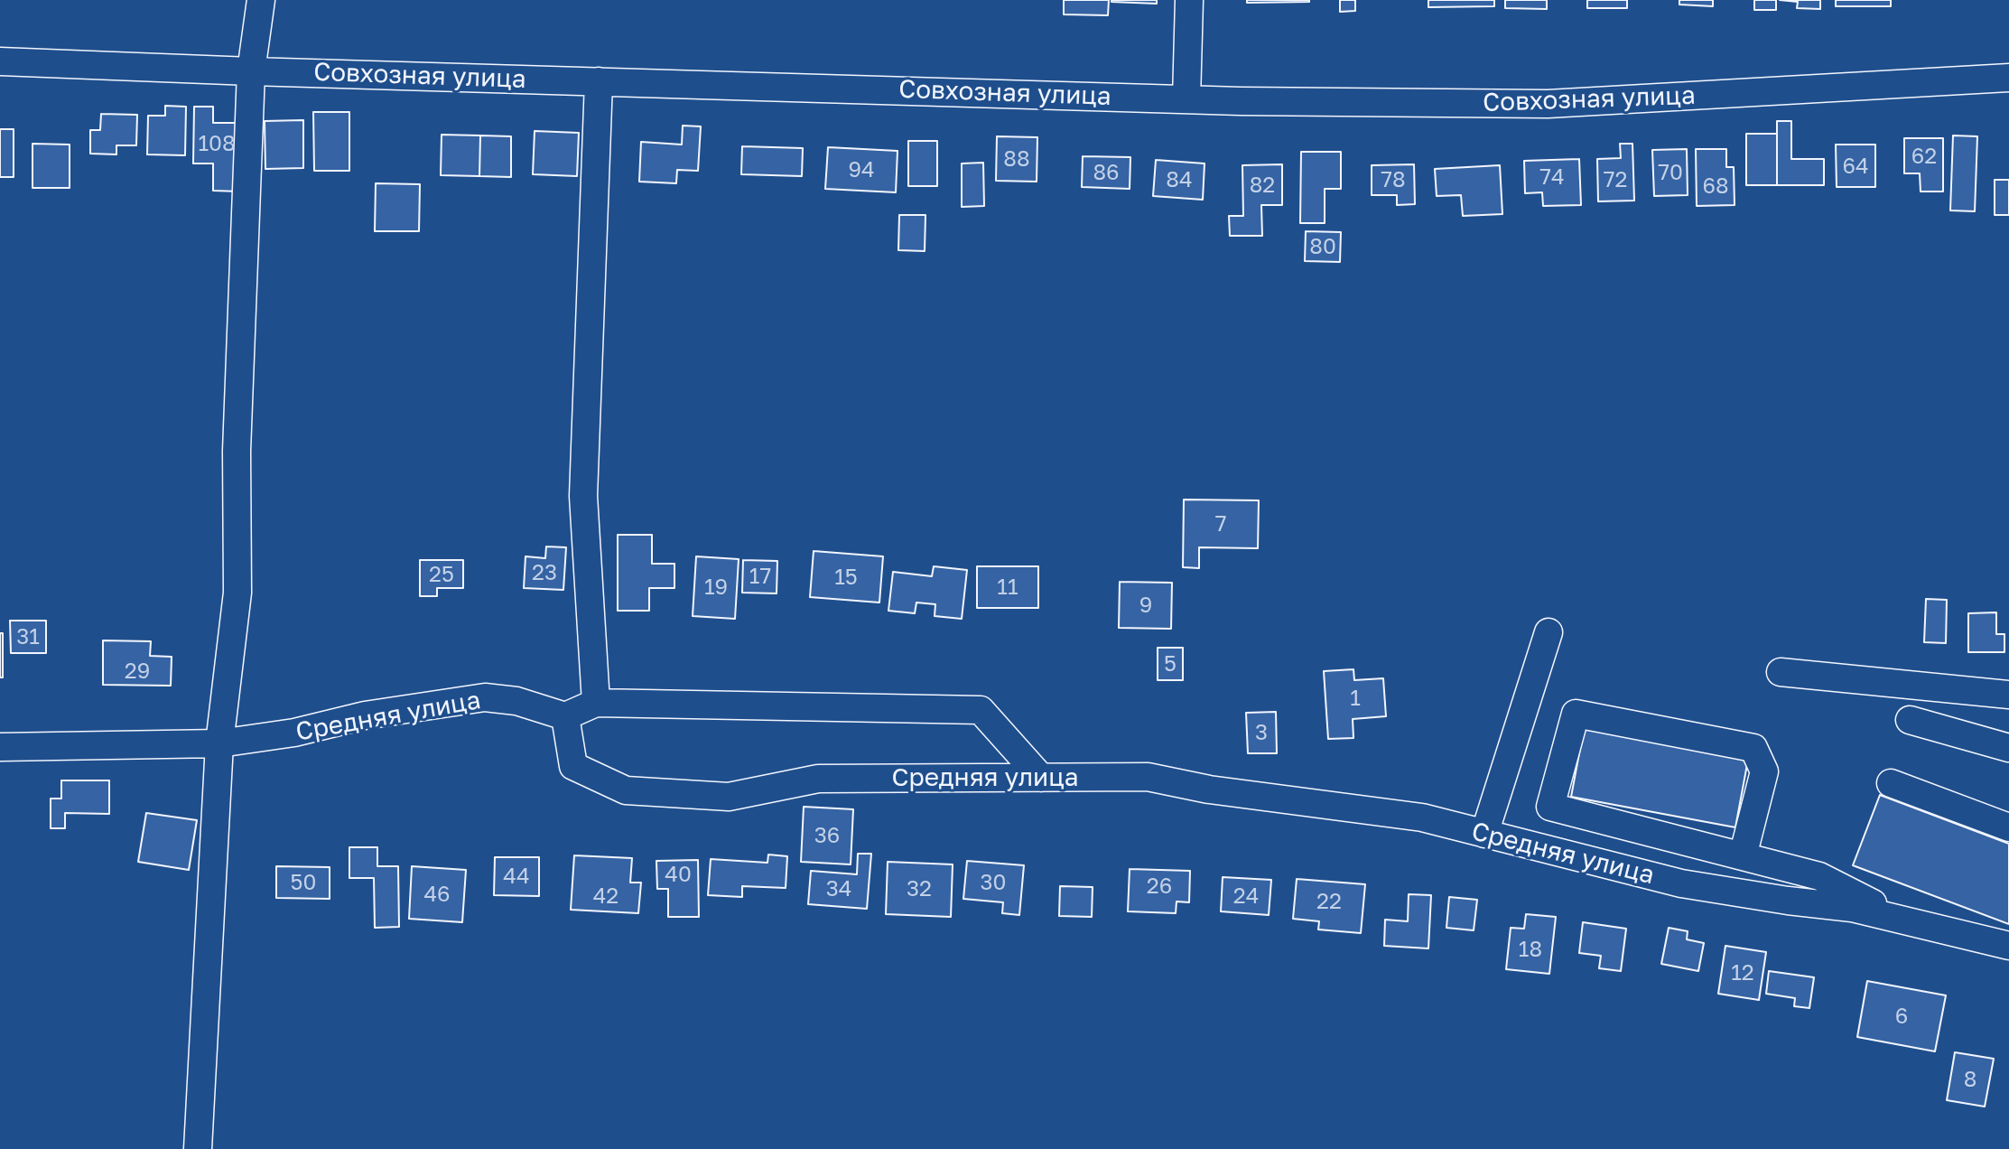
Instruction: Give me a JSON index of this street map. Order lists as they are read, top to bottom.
{
  "streets": {
    "street": ["Совхозная улица", "Средняя улица"]
  },
  "house_numbers": [
    "108",
    "62",
    "88",
    "64",
    "94",
    "86",
    "70",
    "74",
    "84",
    "78",
    "72",
    "82",
    "68",
    "80",
    "7",
    "23",
    "25",
    "17",
    "15",
    "19",
    "11",
    "9",
    "31",
    "5",
    "29",
    "1",
    "3",
    "36",
    "40",
    "44",
    "50",
    "30",
    "26",
    "34",
    "32",
    "46",
    "42",
    "24",
    "22",
    "18",
    "12",
    "6",
    "8"
  ]
}
